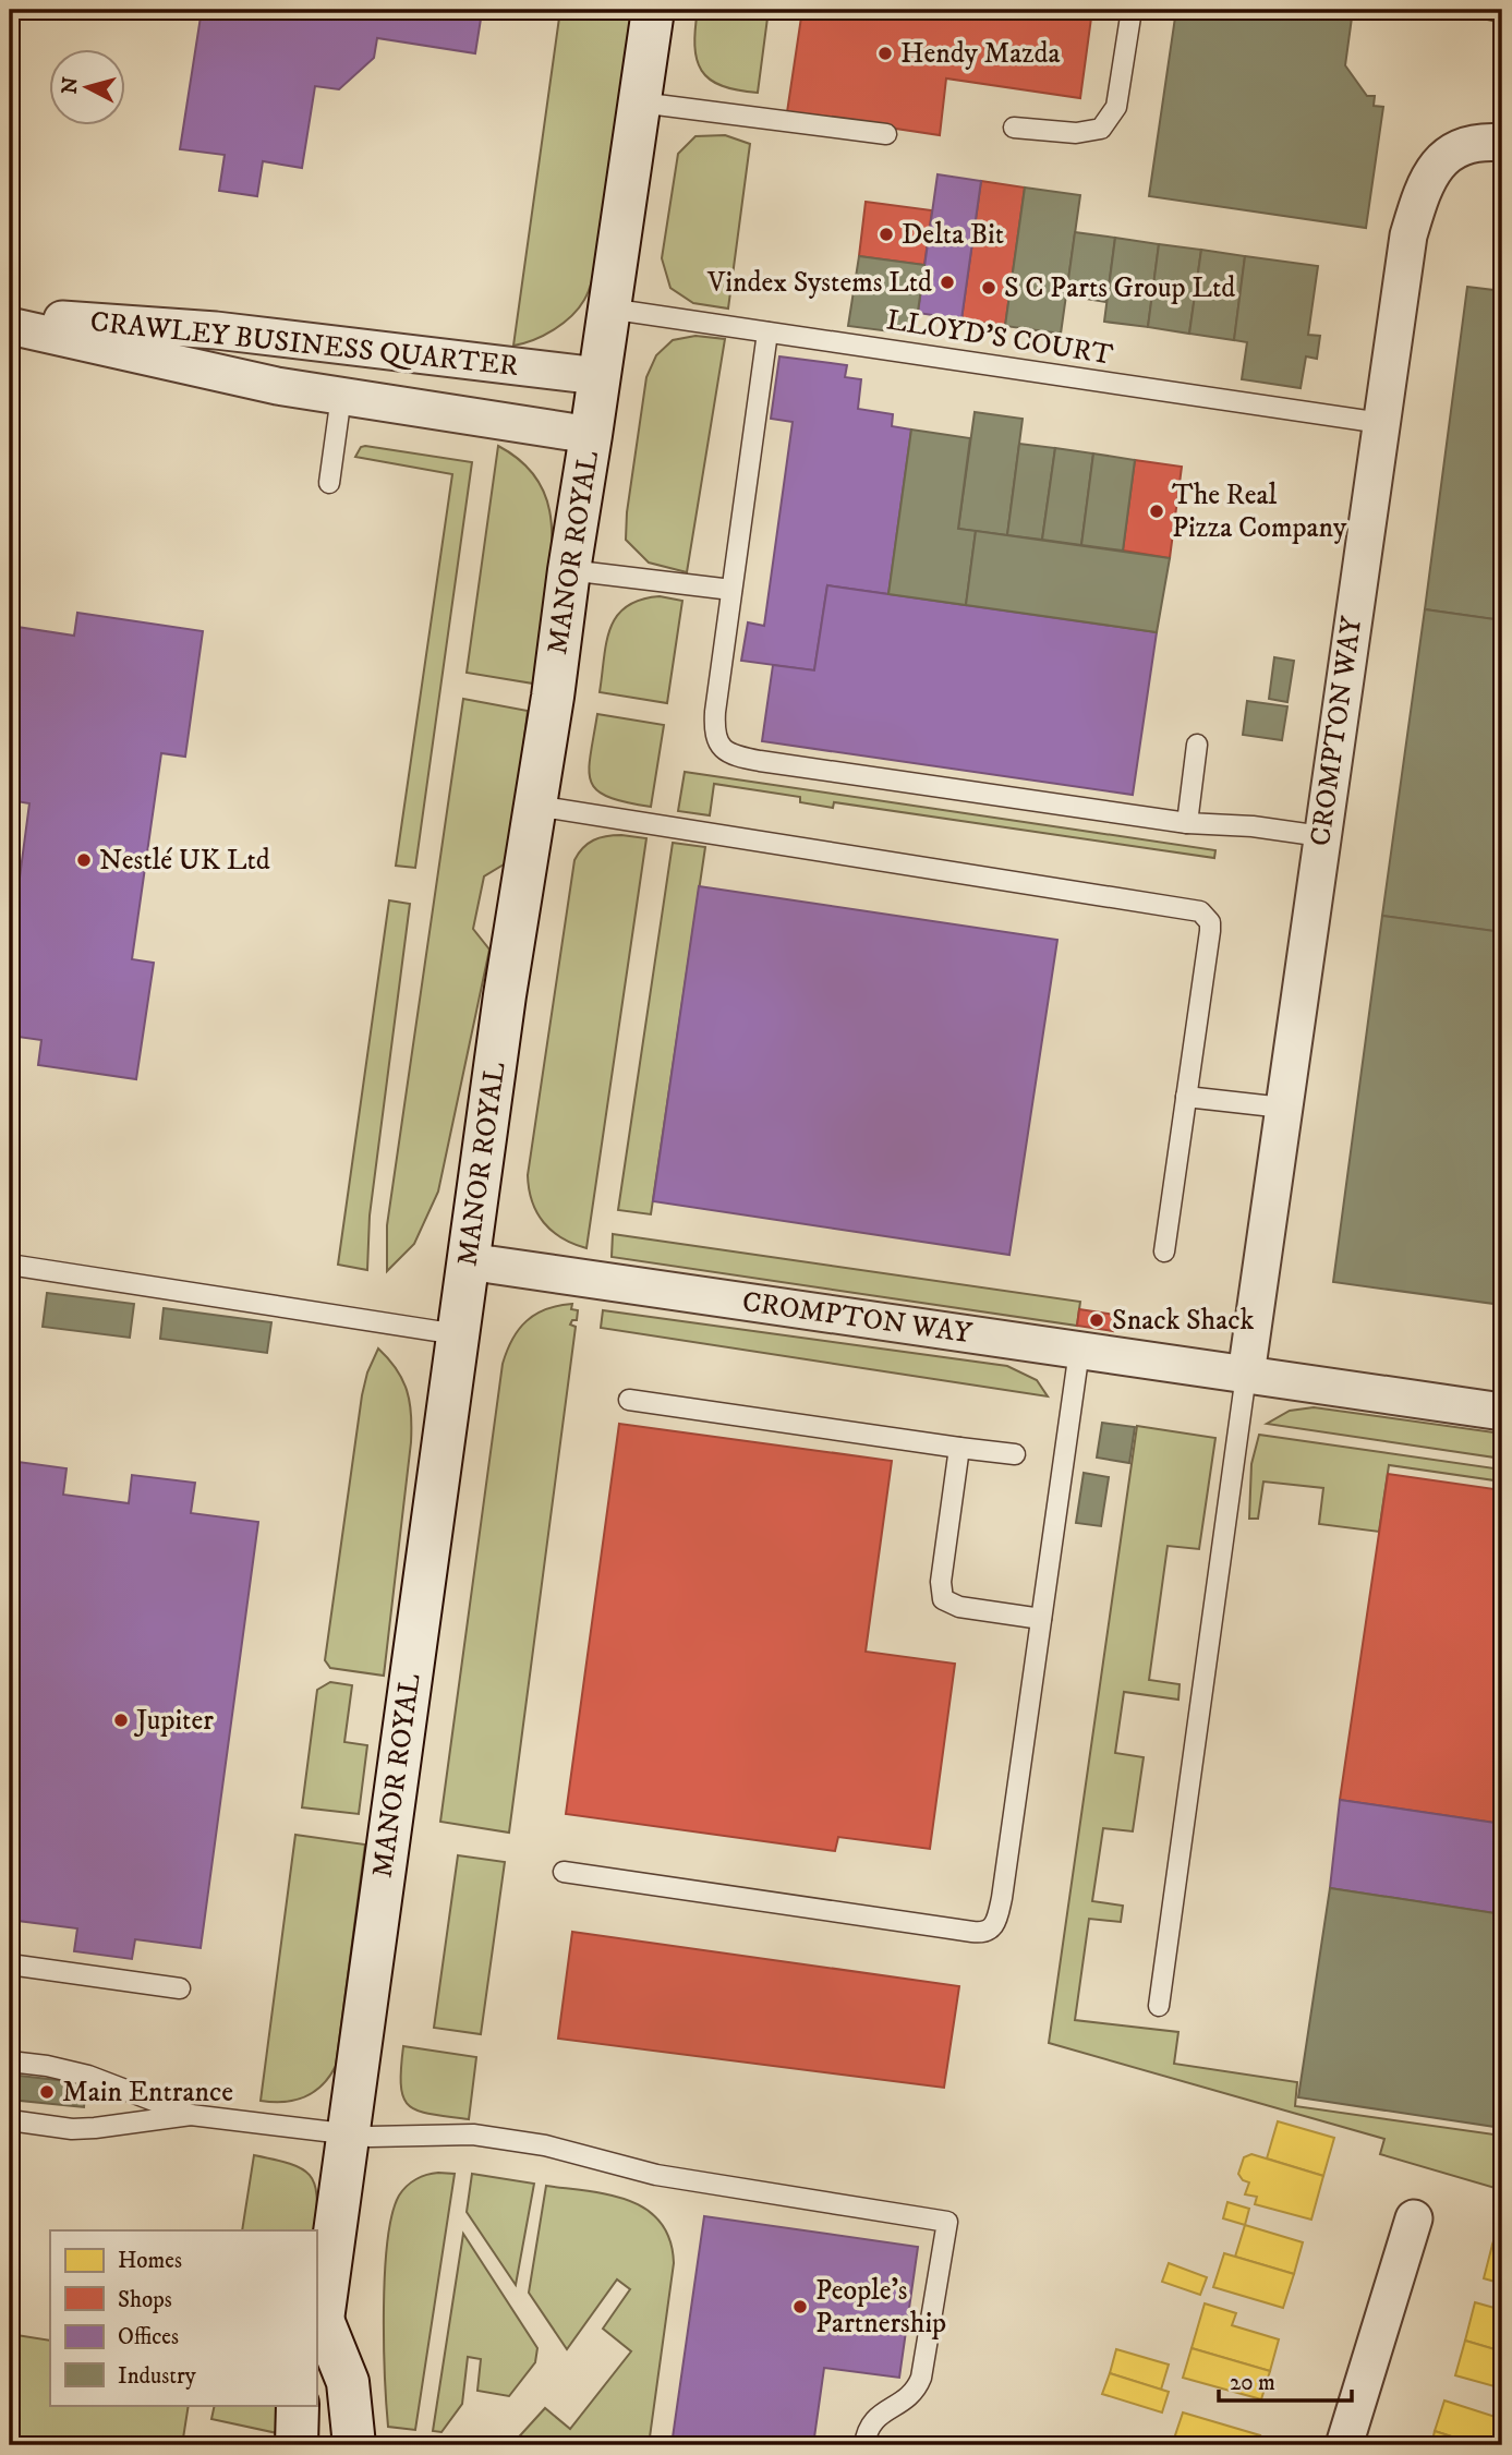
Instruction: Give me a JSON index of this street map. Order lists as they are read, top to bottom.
{
  "streets": {
    "street": ["CRAWLEY BUSINESS QUARTER", "MANOR ROYAL", "CROMPTON WAY"],
    "lane": ["LLOYD'S COURT"]
  },
  "crossings": [
    ["LLOYD'S COURT", "MANOR ROYAL"],
    ["LLOYD'S COURT", "CROMPTON WAY"],
    ["CRAWLEY BUSINESS QUARTER", "MANOR ROYAL"],
    ["MANOR ROYAL", "CROMPTON WAY"]
  ],
  "places": [
    "Hendy Mazda",
    "Delta Bit",
    "Vindex Systems Ltd",
    "S C Parts Group Ltd",
    "The Real Pizza Company",
    "Nestlé UK Ltd",
    "Snack Shack",
    "Jupiter",
    "Main Entrance",
    "People's Partnership"
  ],
  "legend": [
    "Homes",
    "Shops",
    "Offices",
    "Industry"
  ],
  "scale_bar": "20 m",
  "north": "left"
}
